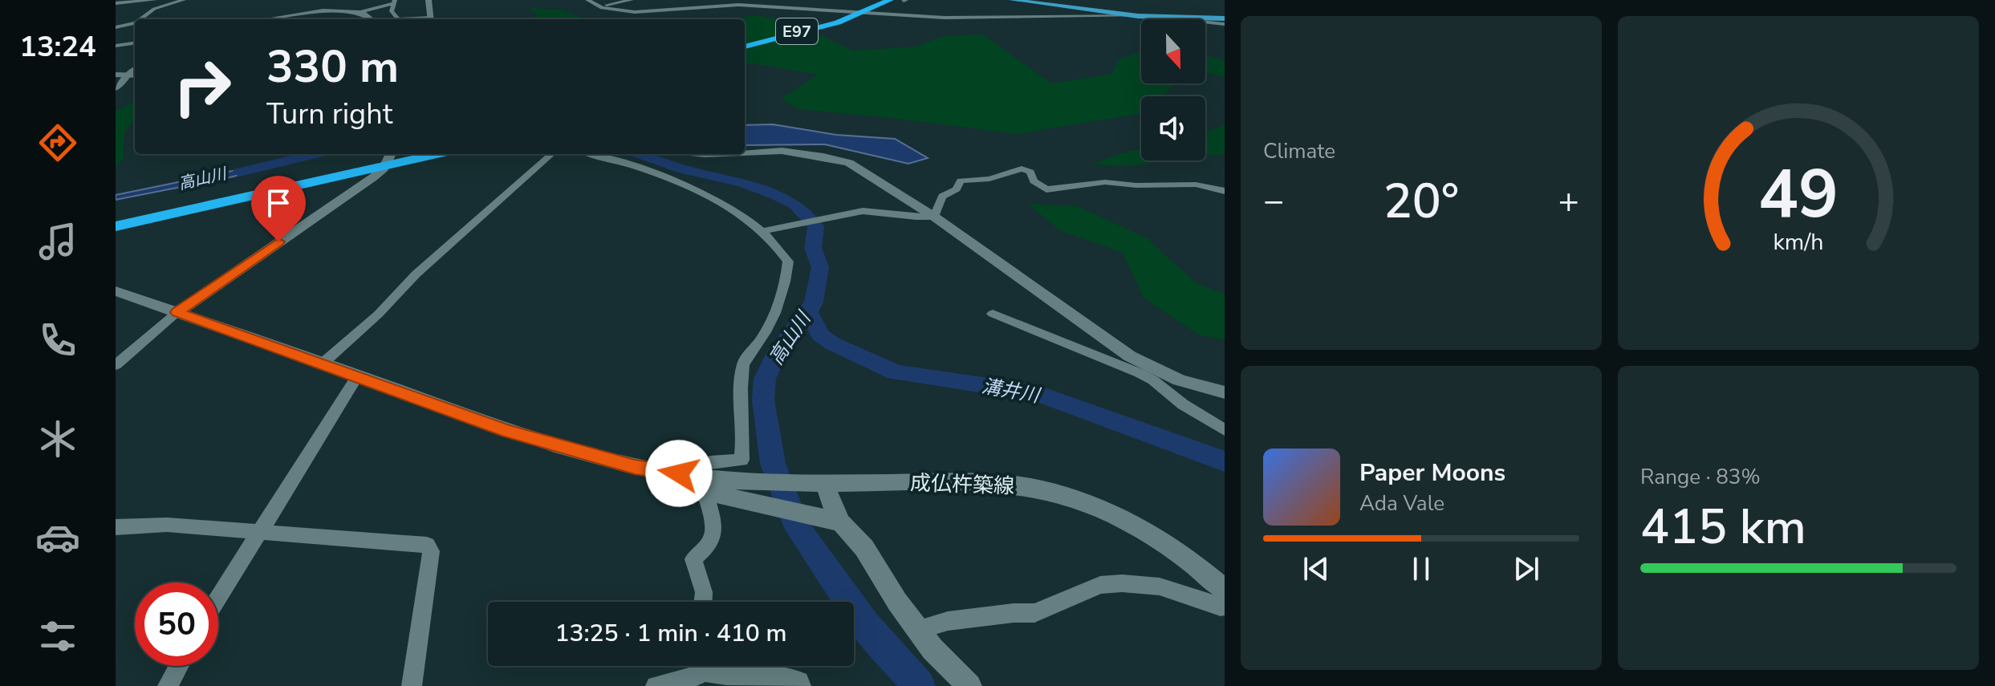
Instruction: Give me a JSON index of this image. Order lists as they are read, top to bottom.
{
  "streets": {
    "highway": ["E97"],
    "street": ["成仏杵築線"]
  },
  "water": ["高山川", "溝井川"],
  "north": "bottom",
  "page": {
    "tabs": "13:24",
    "tile": [
      "Climate",
      ["Range · 83%", "415 km"]
    ],
    "turn": ["330 m", "Turn right"],
    "heat": ["−", "20°", "+"],
    "song": ["Paper Moons", "Ada Vale"],
    "limit": "50",
    "trip": "13:25 · 1 min · 410 m",
    "gauge": ["49", "km/h"]
  }
}
